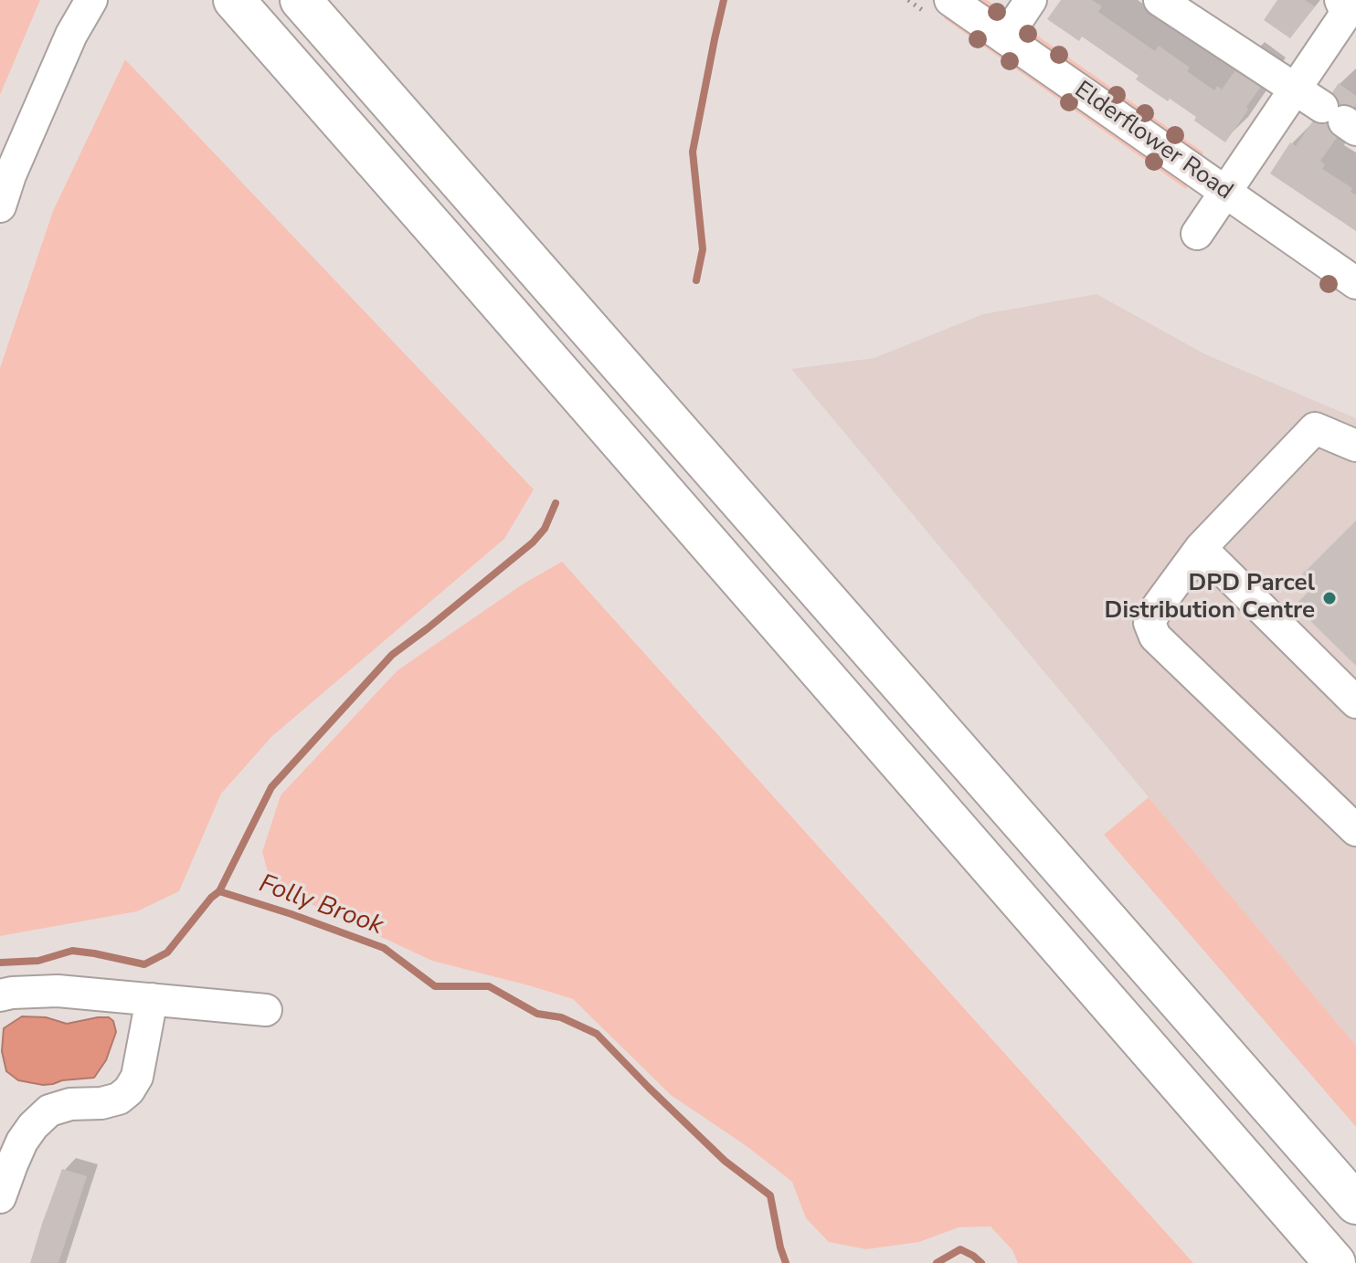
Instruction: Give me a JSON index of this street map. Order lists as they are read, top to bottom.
{
  "streets": {
    "street": ["Elderflower Road"]
  },
  "water": ["Folly Brook"],
  "places": ["DPD Parcel Distribution Centre"]
}
